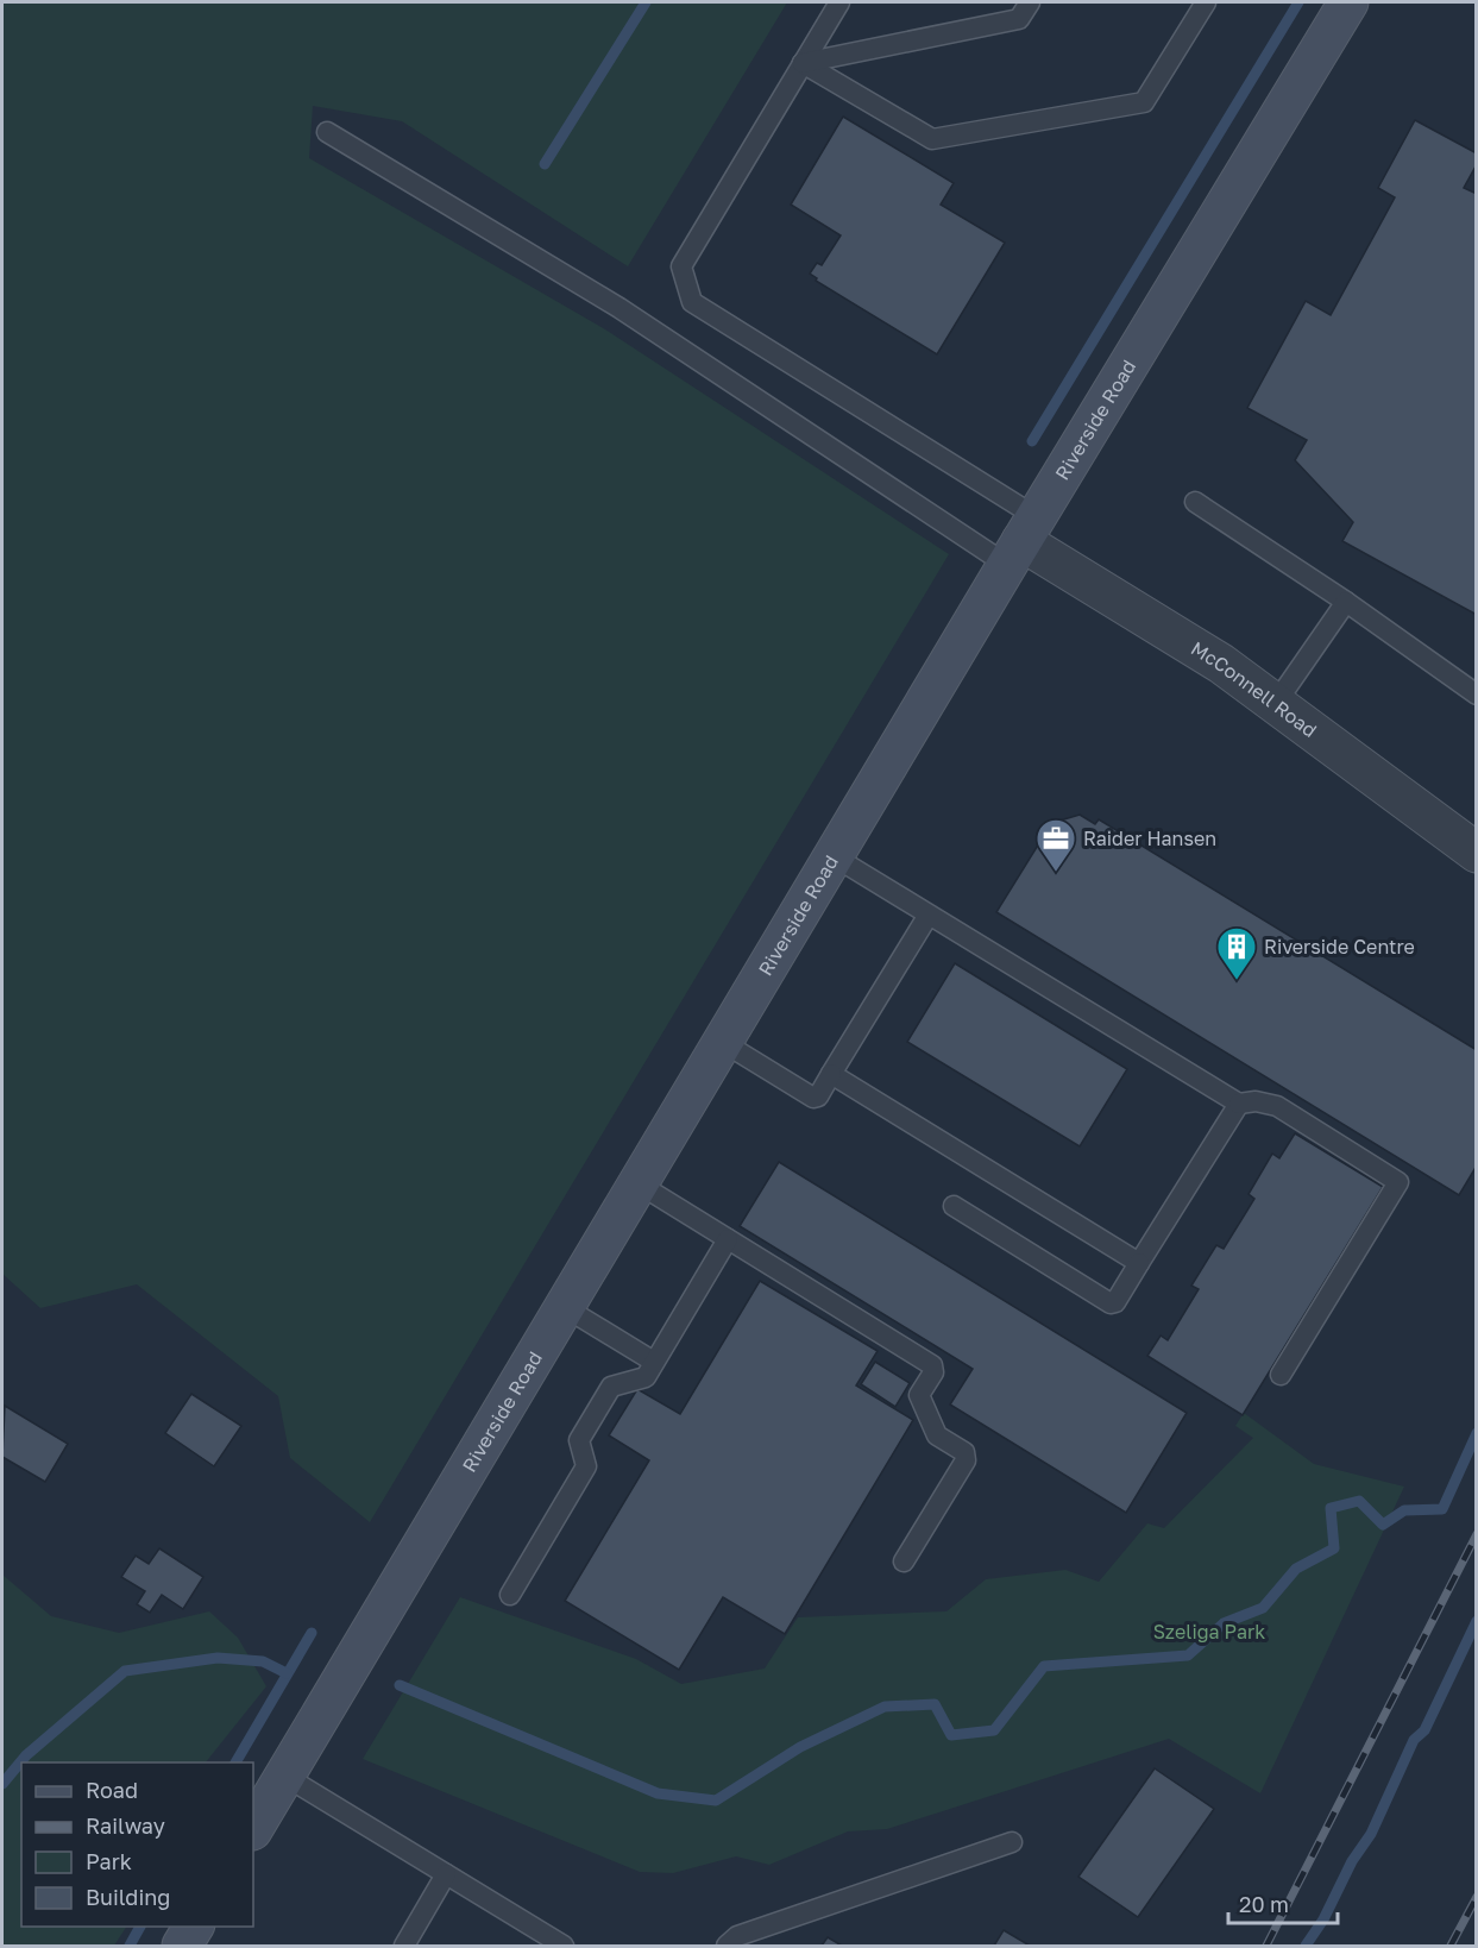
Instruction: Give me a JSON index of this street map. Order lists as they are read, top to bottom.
{
  "streets": {
    "street": ["Riverside Road", "McConnell Road"]
  },
  "crossings": [
    ["Riverside Road", "McConnell Road"]
  ],
  "parks": ["Szeliga Park"],
  "places": {
    "office": ["Raider Hansen"],
    "building": ["Riverside Centre"]
  },
  "legend": [
    "Road",
    "Railway",
    "Park",
    "Building"
  ],
  "scale_bar": "20 m"
}
